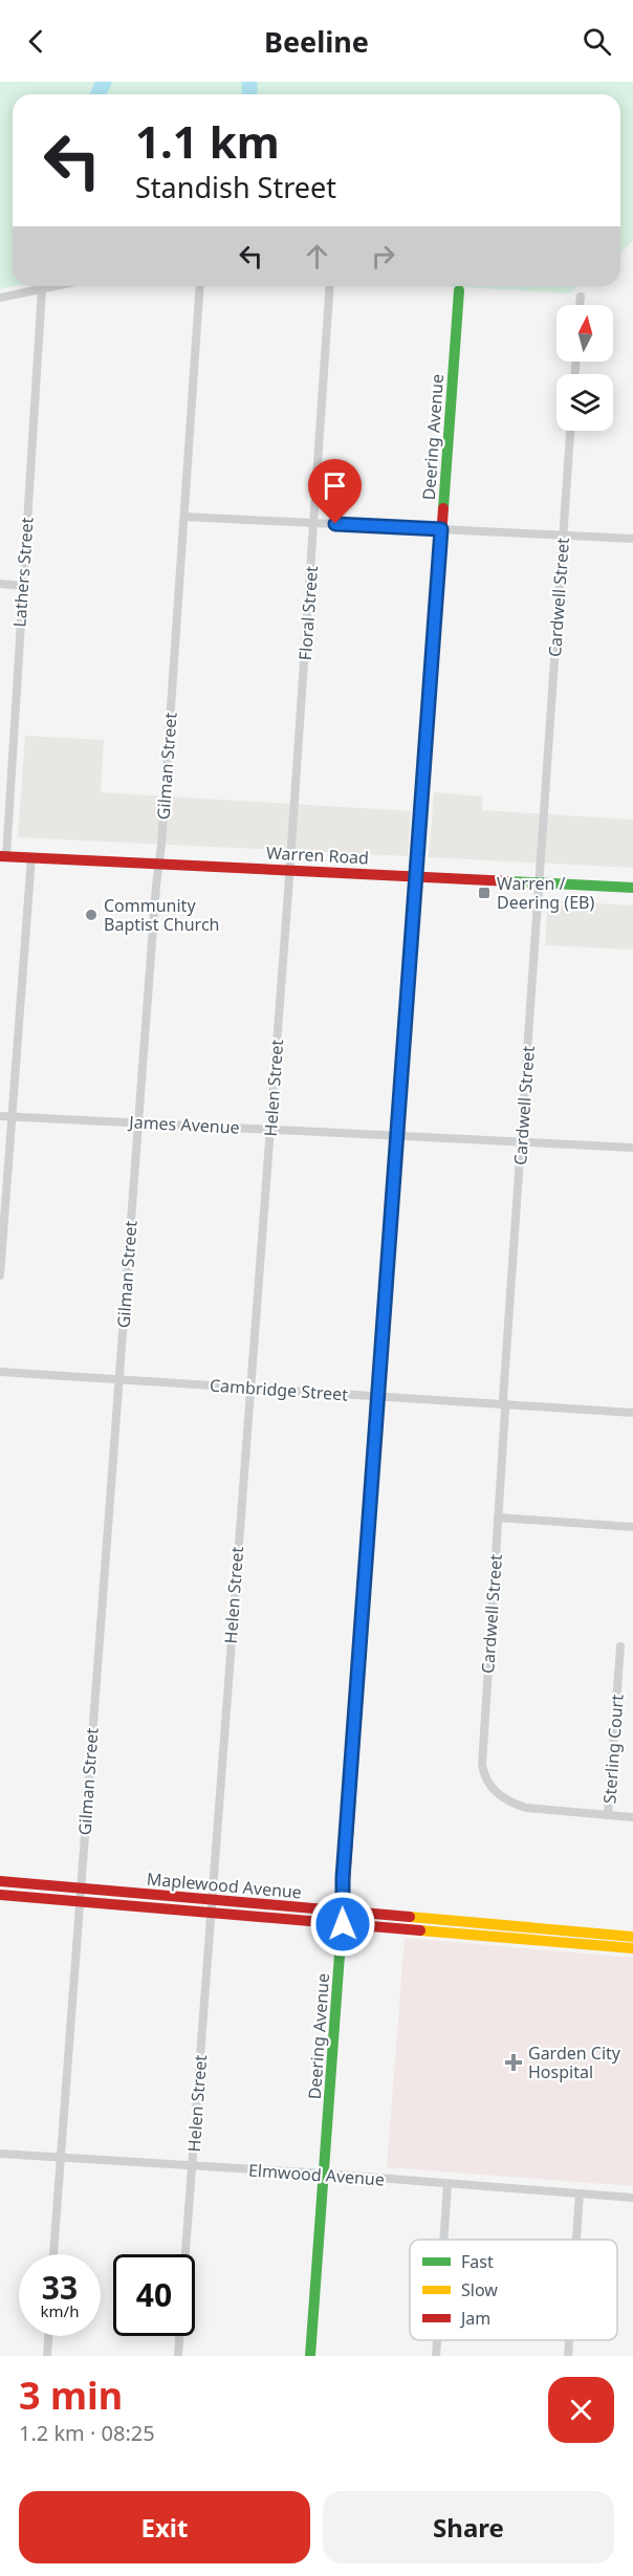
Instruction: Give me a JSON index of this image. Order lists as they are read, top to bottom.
{
  "streets": {
    "street": [
      "Deering Avenue",
      "Lathers Street",
      "Cardwell Street",
      "Floral Street",
      "Gilman Street",
      "Warren Road",
      "Helen Street",
      "James Avenue",
      "Cambridge Street",
      "Sterling Court",
      "Maplewood Avenue",
      "Elmwood Avenue"
    ]
  },
  "crossings": [
    ["Deering Avenue", "Warren Road"],
    ["Deering Avenue", "James Avenue"],
    ["Deering Avenue", "Cambridge Street"],
    ["Deering Avenue", "Maplewood Avenue"],
    ["Deering Avenue", "Elmwood Avenue"],
    ["Lathers Street", "Warren Road"],
    ["Cardwell Street", "Warren Road"],
    ["Cardwell Street", "James Avenue"],
    ["Cardwell Street", "Cambridge Street"],
    ["Cardwell Street", "Sterling Court"],
    ["Floral Street", "Warren Road"],
    ["Floral Street", "Helen Street"],
    ["Gilman Street", "Warren Road"],
    ["Gilman Street", "James Avenue"],
    ["Gilman Street", "Cambridge Street"],
    ["Gilman Street", "Maplewood Avenue"],
    ["Gilman Street", "Elmwood Avenue"],
    ["Warren Road", "Helen Street"],
    ["Helen Street", "James Avenue"],
    ["Helen Street", "Cambridge Street"],
    ["Helen Street", "Maplewood Avenue"],
    ["Helen Street", "Elmwood Avenue"]
  ],
  "places": {
    "transit": ["Warren / Deering (EB)"],
    "other": ["Community Baptist Church"],
    "health": ["Garden City Hospital"]
  },
  "legend": ["Fast", "Slow", "Jam"],
  "north": "top",
  "page": {
    "header": "Beeline",
    "turn": ["1.1 km", "Standish Street"],
    "speed": "33 km/h",
    "limit": "40",
    "heading": ["3 min", "1.2 km · 08:25"],
    "buttons": ["Exit", "Share"]
  }
}
